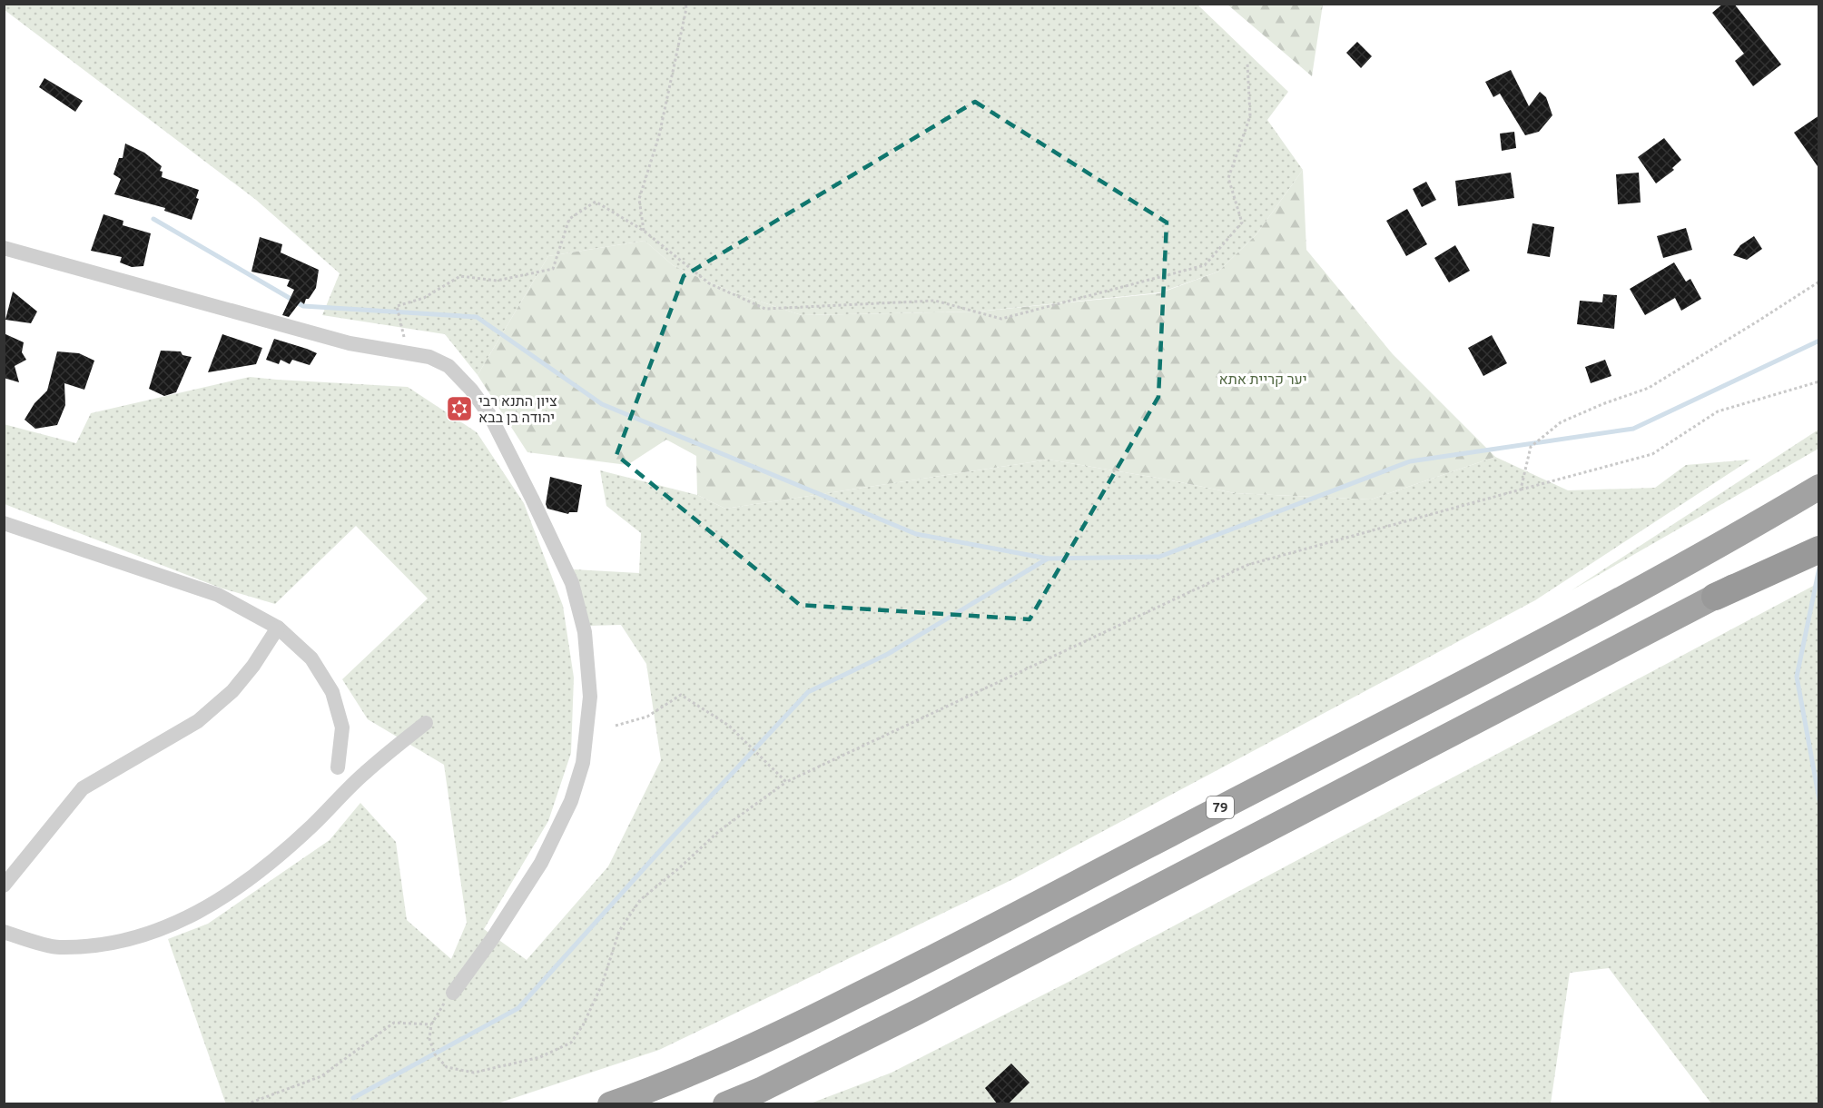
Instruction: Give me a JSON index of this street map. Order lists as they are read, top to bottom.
{
  "streets": {
    "highway": ["79"]
  },
  "parks": ["יער קריית אתא"],
  "places": {
    "synagogue": ["ציון התנא רבי יהודה בן בבא"]
  }
}
